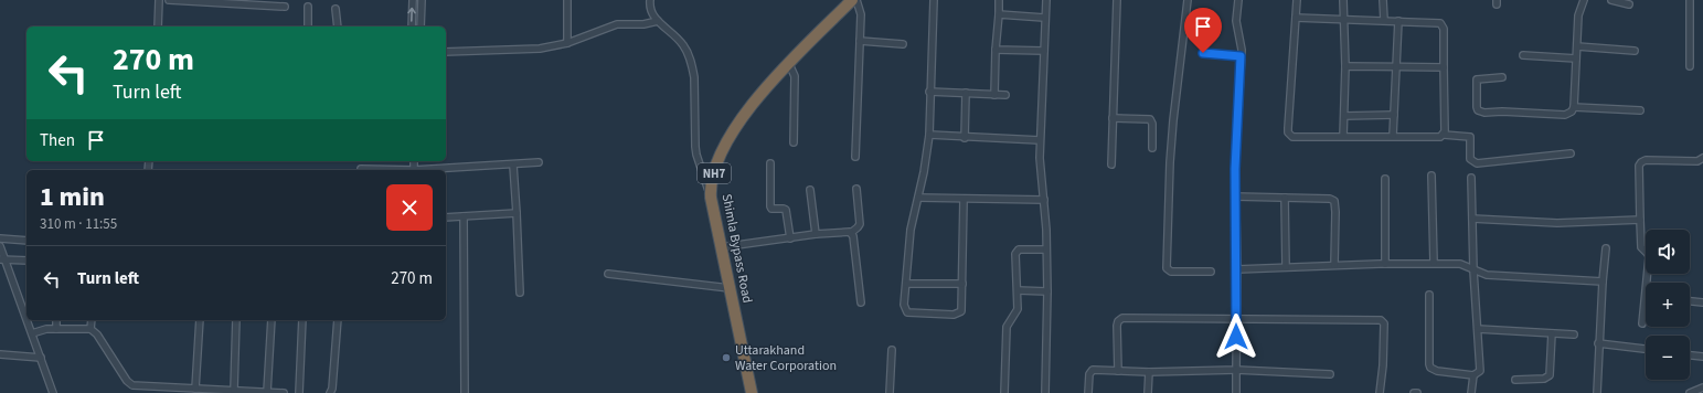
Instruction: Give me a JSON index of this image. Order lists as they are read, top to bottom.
{
  "streets": {
    "highway": ["NH7", "Shimla Bypass Road"]
  },
  "places": ["Uttarakhand Water Corporation"],
  "page": {
    "turn": ["270 m", "Turn left"],
    "then": "Then",
    "heading": ["1 min", "310 m · 11:55"],
    "map_buttons": ["+", "−"],
    "list": [
      {
        "name": "Turn left",
        "value": "270 m"
      }
    ]
  }
}
